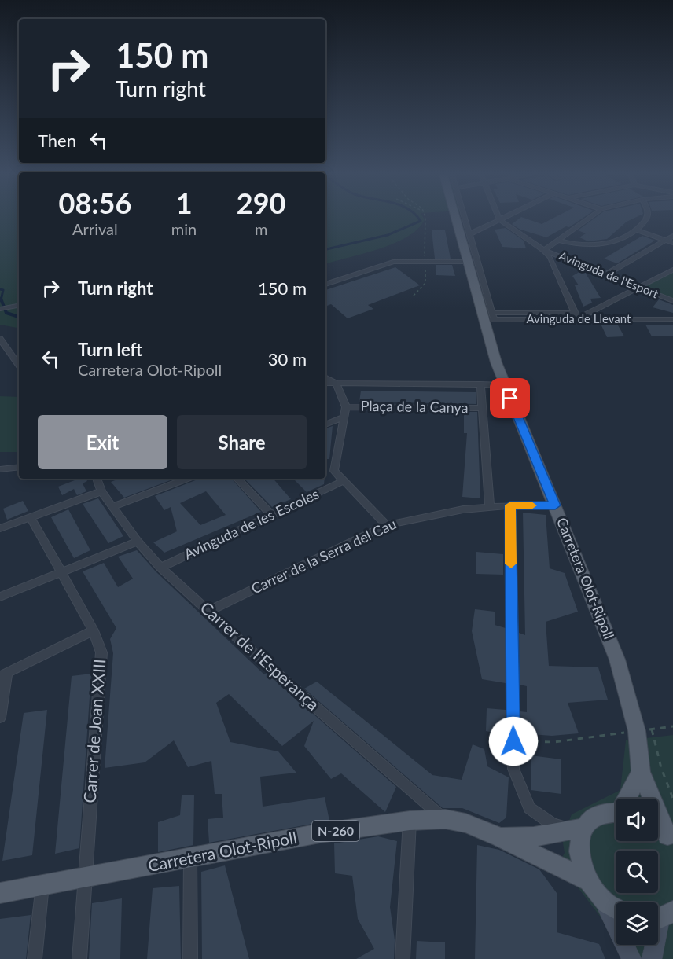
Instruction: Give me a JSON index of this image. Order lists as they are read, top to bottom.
{
  "streets": {
    "main road": ["Carretera Olot-Ripoll", "N-260"],
    "street": [
      "Avinguda de l'Esport",
      "Avinguda de Llevant",
      "Plaça de la Canya",
      "Avinguda de les Escoles",
      "Carrer de la Serra del Cau",
      "Carrer de l'Esperança",
      "Carrer de Joan XXIII"
    ]
  },
  "crossings": [
    ["Avinguda de Llevant", "Carretera Olot-Ripoll"],
    ["Avinguda de les Escoles", "Carrer de l'Esperança"],
    ["Carrer de la Serra del Cau", "Carretera Olot-Ripoll"],
    ["Carrer de la Serra del Cau", "Carrer de l'Esperança"],
    ["Carretera Olot-Ripoll", "Carrer de l'Esperança"],
    ["Carretera Olot-Ripoll", "Carrer de Joan XXIII"],
    ["Carretera Olot-Ripoll", "N-260"]
  ],
  "page": {
    "turn": ["150 m", "Turn right"],
    "then": "Then",
    "eta": [
      "08:56",
      "Arrival",
      "1",
      "min",
      "290",
      "m"
    ],
    "list": [
      {
        "name": "Turn right",
        "value": "150 m"
      },
      {
        "name": "Turn left",
        "note": "Carretera Olot-Ripoll",
        "value": "30 m"
      }
    ],
    "buttons": ["Exit", "Share"]
  }
}
